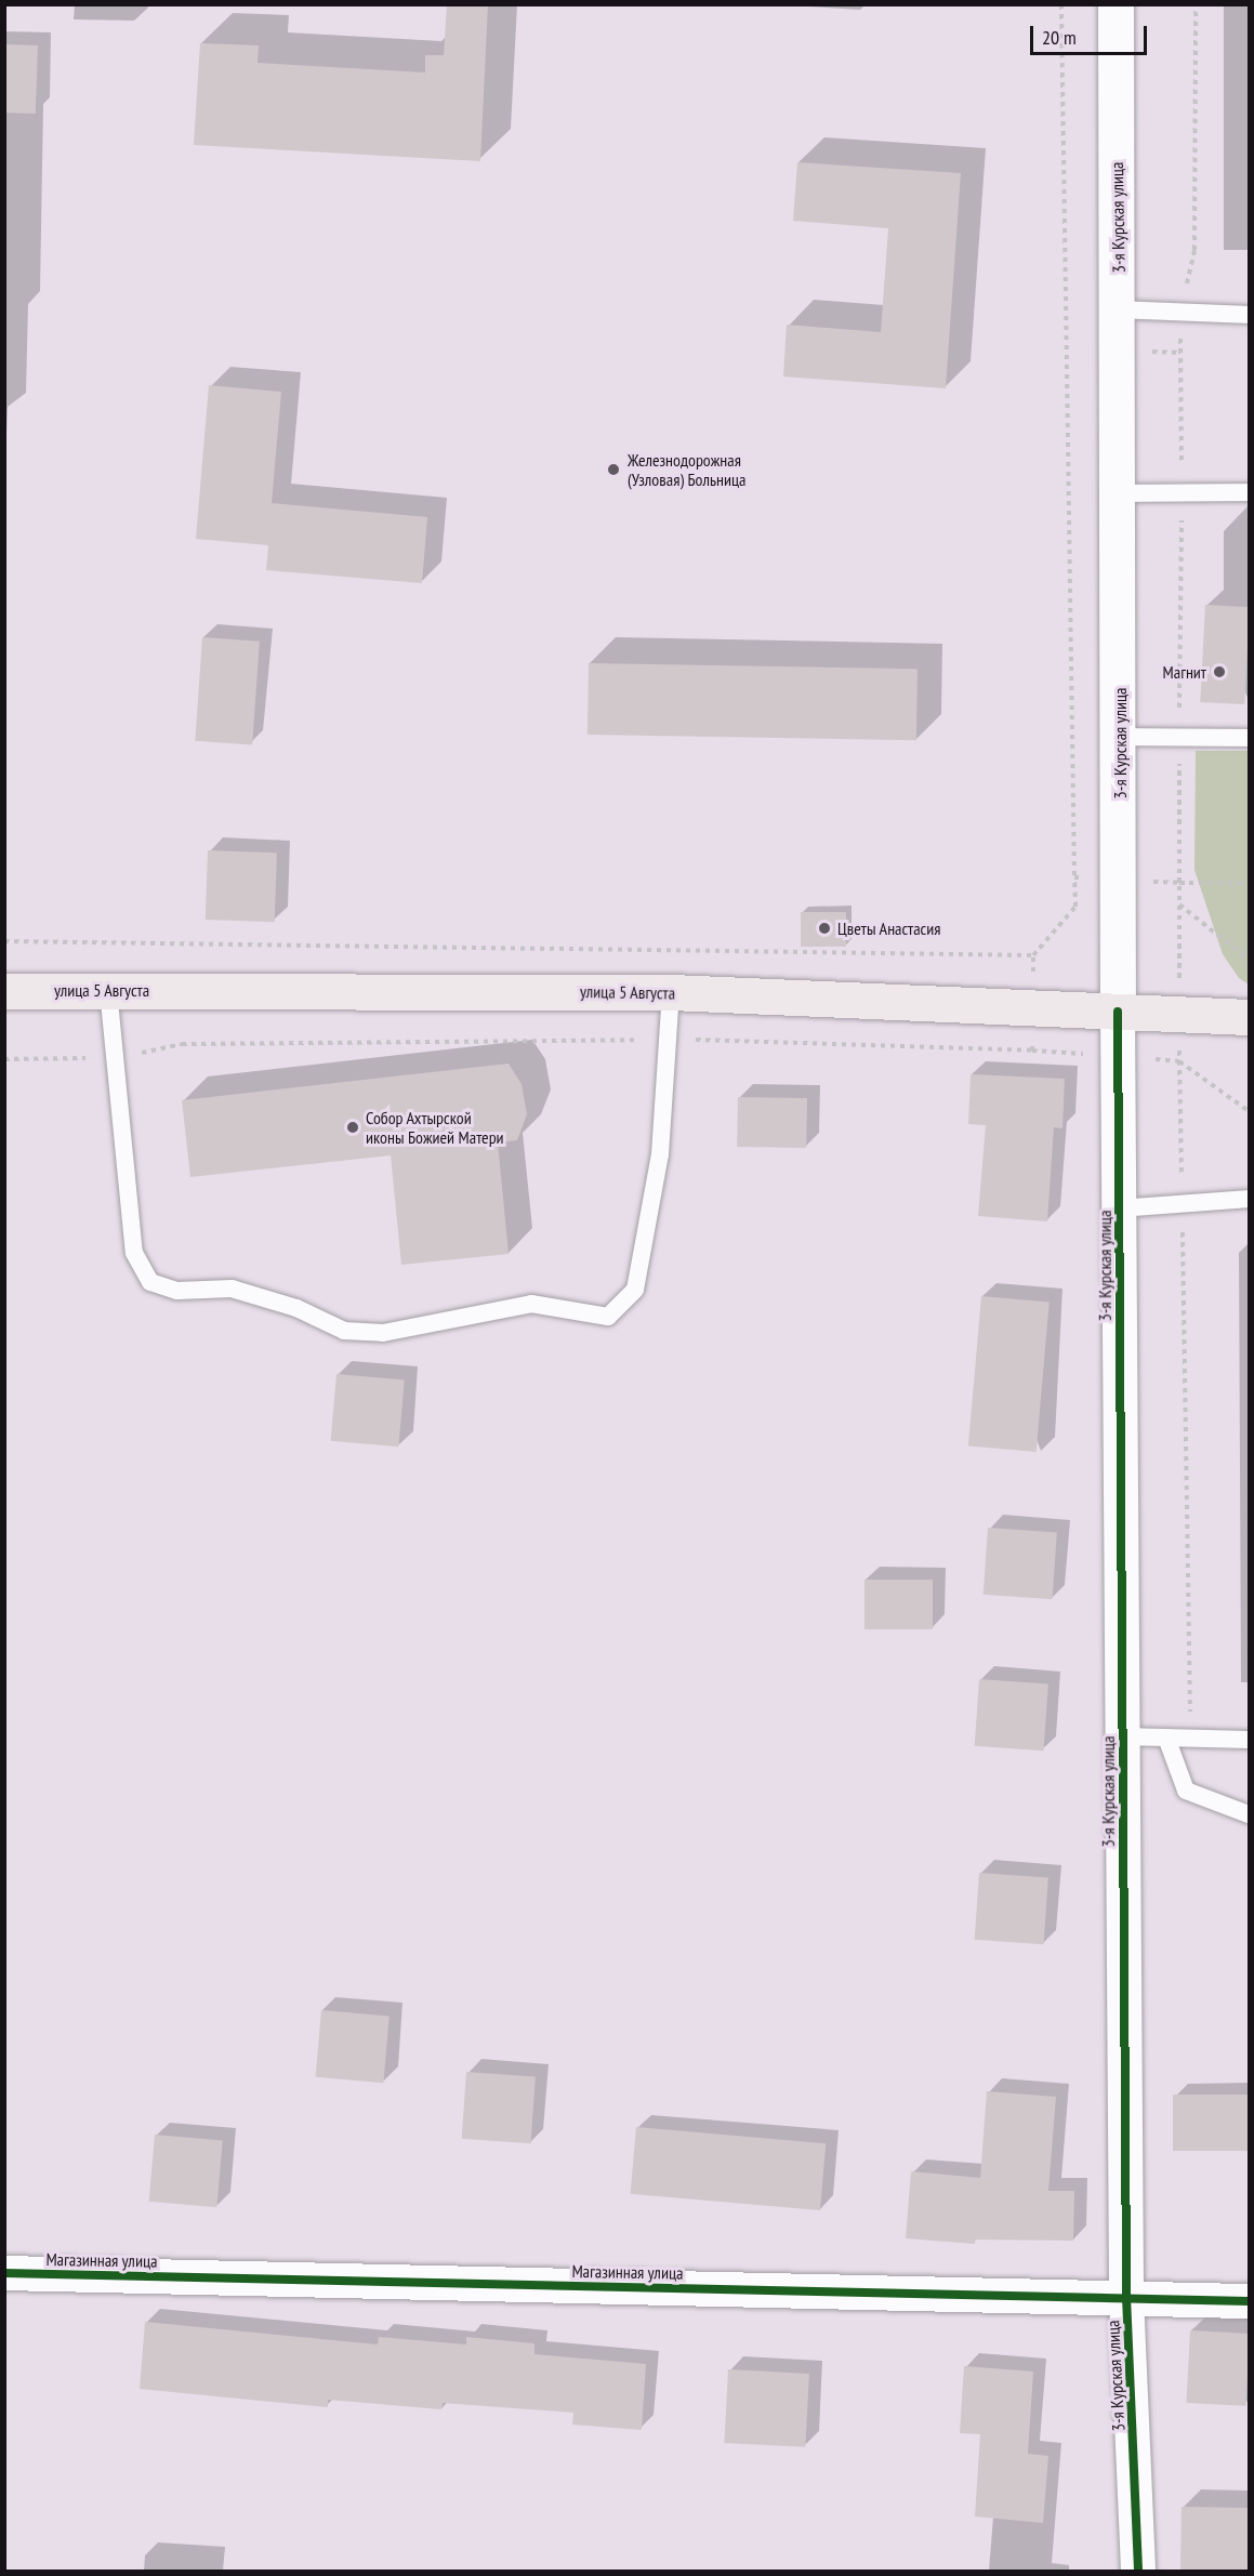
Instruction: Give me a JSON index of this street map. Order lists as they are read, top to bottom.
{
  "streets": {
    "main road": ["3-я Курская улица", "улица 5 Августа"],
    "street": ["Магазинная улица"]
  },
  "crossings": [
    ["3-я Курская улица", "улица 5 Августа"],
    ["3-я Курская улица", "Магазинная улица"]
  ],
  "places": [
    "Железнодорожная (Узловая) Больница",
    "Магнит",
    "Цветы Анастасия",
    "Собор Ахтырской иконы Божией Матери"
  ],
  "scale_bar": "20 m"
}
